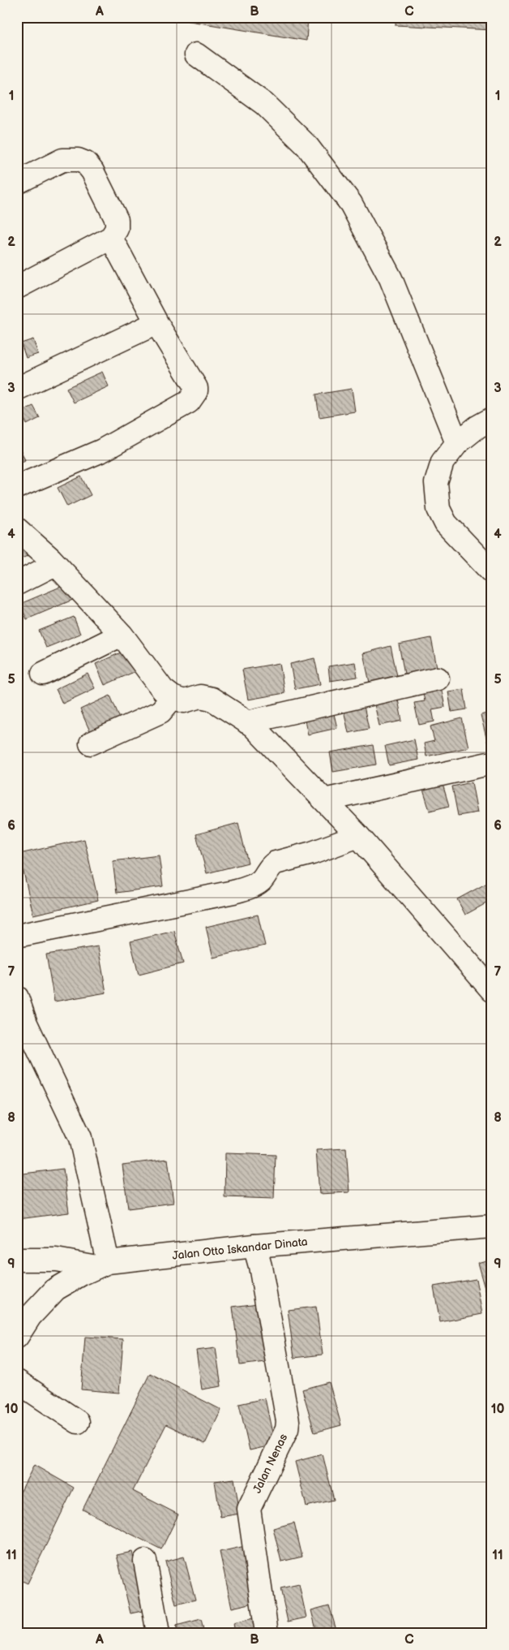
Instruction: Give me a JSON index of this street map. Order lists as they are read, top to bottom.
{
  "streets": {
    "street": ["Jalan Otto Iskandar Dinata", "Jalan Nenas"]
  },
  "crossings": [
    ["Jalan Otto Iskandar Dinata", "Jalan Nenas"]
  ],
  "grid": {
    "columns": ["A", "B", "C"],
    "rows": [
      "1",
      "2",
      "3",
      "4",
      "5",
      "6",
      "7",
      "8",
      "9",
      "10",
      "11"
    ]
  }
}
